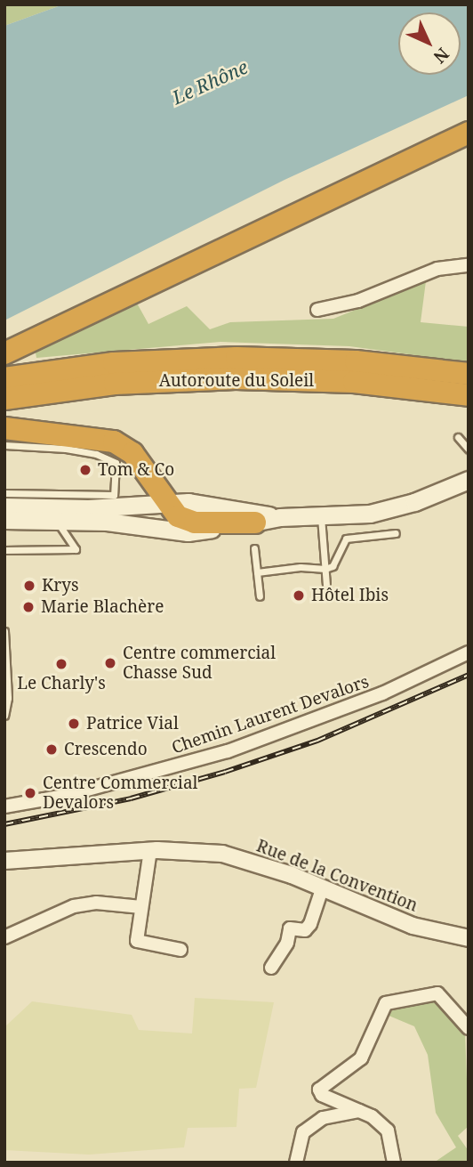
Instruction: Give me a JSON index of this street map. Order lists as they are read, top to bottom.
{
  "streets": {
    "highway": ["Autoroute du Soleil"],
    "street": ["Chemin Laurent Devalors", "Rue de la Convention"]
  },
  "water": ["Le Rhône"],
  "places": [
    "Tom & Co",
    "Krys",
    "Hôtel Ibis",
    "Marie Blachère",
    "Centre commercial Chasse Sud",
    "Le Charly's",
    "Patrice Vial",
    "Crescendo",
    "Centre Commercial Devalors"
  ],
  "north": "bottom right"
}
